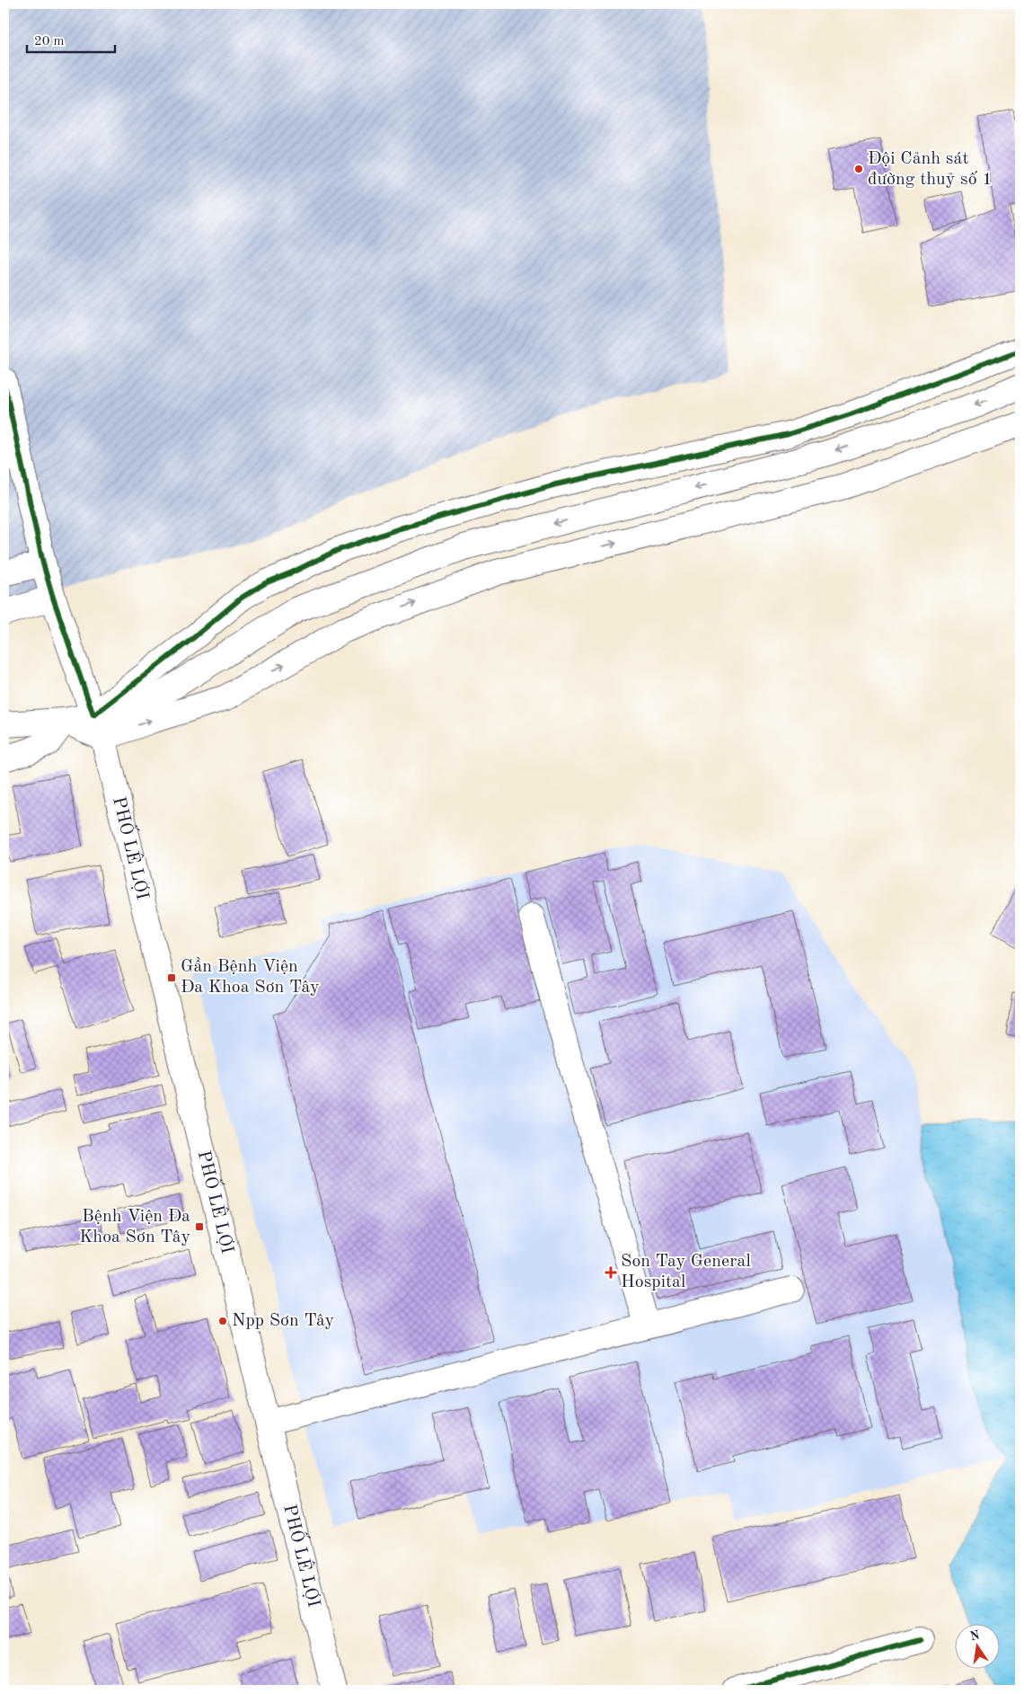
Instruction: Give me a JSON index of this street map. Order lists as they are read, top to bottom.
{
  "streets": {
    "main road": ["PHỐ LÊ LỢI"]
  },
  "places": {
    "other": ["Đội Cảnh sát đường thuỷ số 1", "Npp Sơn Tây"],
    "transit": ["Gần Bệnh Viện Đa Khoa Sơn Tây", "Bệnh Viện Đa Khoa Sơn Tây"],
    "health": ["Son Tay General Hospital"]
  },
  "scale_bar": "20 m",
  "north": "top"
}
